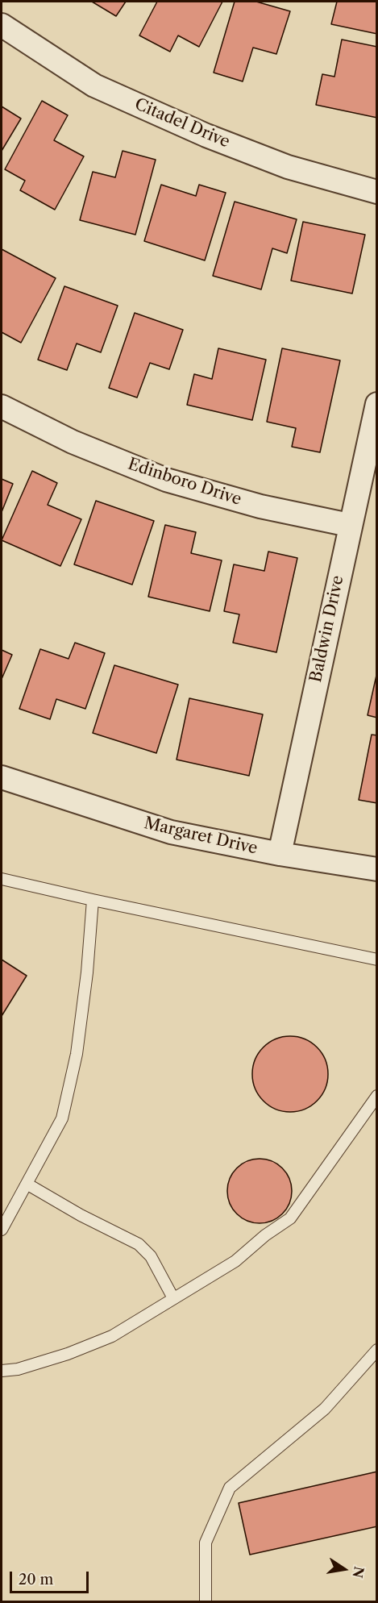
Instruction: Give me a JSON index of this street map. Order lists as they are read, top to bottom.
{
  "streets": {
    "street": [
      "Citadel Drive",
      "Edinboro Drive",
      "Baldwin Drive",
      "Margaret Drive"
    ]
  },
  "crossings": [
    ["Edinboro Drive", "Baldwin Drive"],
    ["Baldwin Drive", "Margaret Drive"]
  ],
  "scale_bar": "20 m",
  "north": "right"
}
